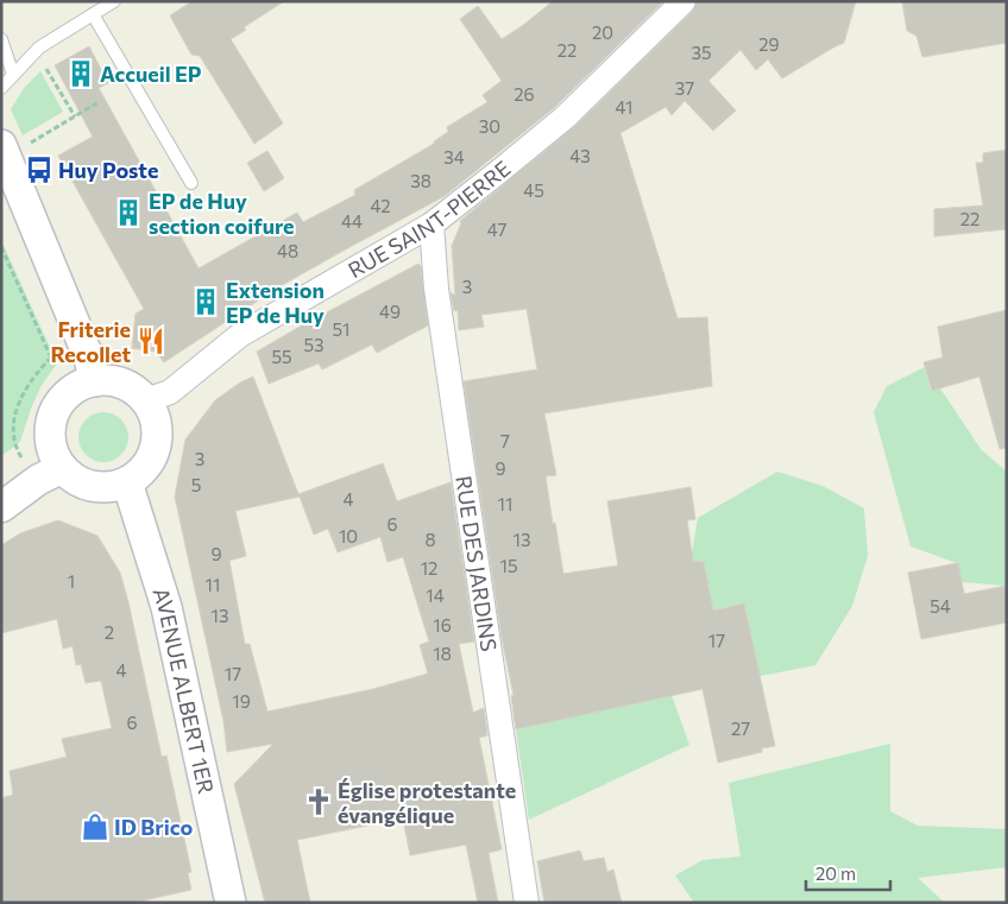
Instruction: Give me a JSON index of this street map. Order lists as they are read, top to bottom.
{
  "streets": {
    "street": ["RUE SAINT-PIERRE", "RUE DES JARDINS", "AVENUE ALBERT 1ER"]
  },
  "crossings": [
    ["RUE SAINT-PIERRE", "RUE DES JARDINS"],
    ["RUE SAINT-PIERRE", "AVENUE ALBERT 1ER"]
  ],
  "places": {
    "building": ["Accueil EP", "EP de Huy section coifure", "Extension EP de Huy"],
    "bus stop": ["Huy Poste"],
    "restaurant": ["Friterie Recollet"],
    "church": ["Église protestante évangélique"],
    "shop": ["ID Brico"]
  },
  "house_numbers": [
    "20",
    "29",
    "22",
    "35",
    "37",
    "26",
    "41",
    "30",
    "43",
    "34",
    "38",
    "45",
    "42",
    "22",
    "44",
    "47",
    "48",
    "3",
    "49",
    "51",
    "53",
    "55",
    "7",
    "3",
    "9",
    "5",
    "4",
    "11",
    "6",
    "10",
    "8",
    "13",
    "9",
    "15",
    "12",
    "1",
    "11",
    "14",
    "54",
    "13",
    "16",
    "2",
    "17",
    "18",
    "4",
    "17",
    "19",
    "6",
    "27"
  ],
  "scale_bar": "20 m"
}
